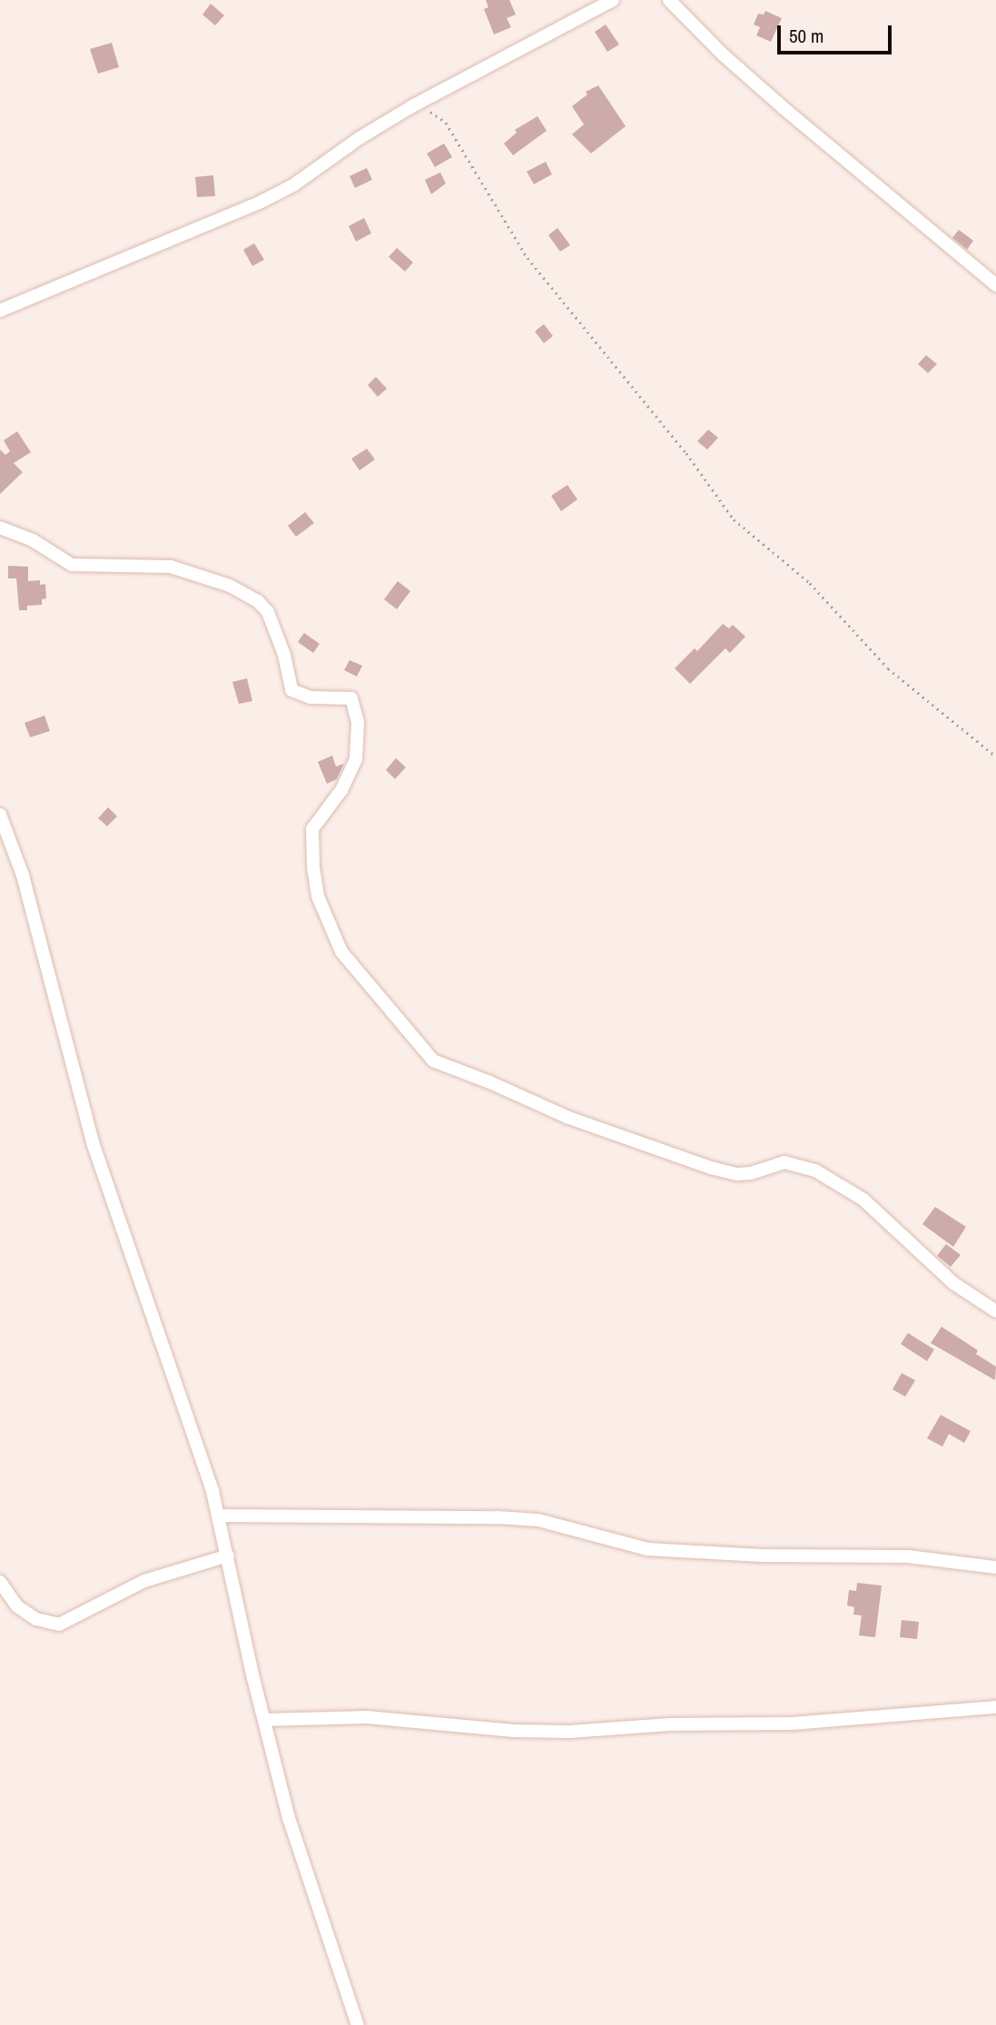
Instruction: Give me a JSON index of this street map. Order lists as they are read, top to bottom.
{
  "scale_bar": "50 m"
}
